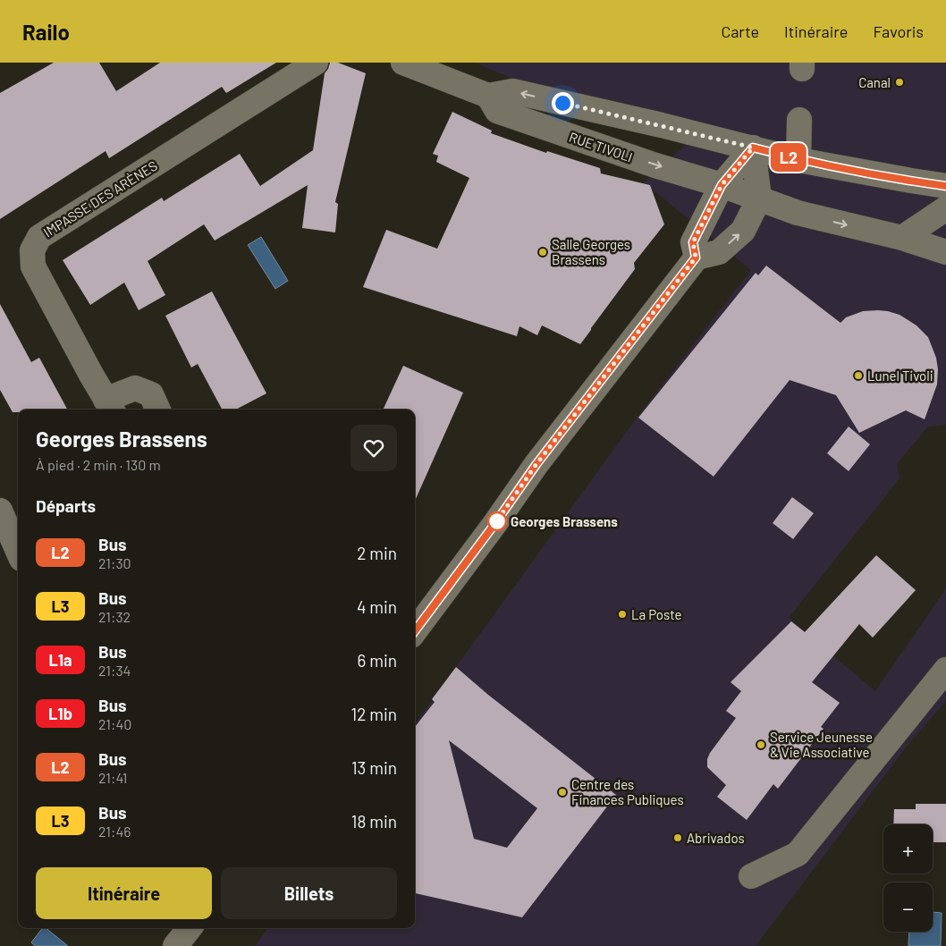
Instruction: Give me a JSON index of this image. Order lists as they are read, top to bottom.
{
  "streets": {
    "street": ["RUE TIVOLI", "IMPASSE DES ARÈNES"]
  },
  "places": [
    "Canal",
    "Salle Georges Brassens",
    "Lunel Tivoli",
    "Georges Brassens",
    "La Poste",
    "Service Jeunesse & Vie Associative",
    "Centre des Finances Publiques",
    "Abrivados"
  ],
  "lines": ["bus line L2"],
  "page": {
    "header": "Railo",
    "nav": ["Carte", "Itinéraire", "Favoris"],
    "on_map": "L2",
    "heading": [
      ["Georges Brassens", "À pied · 2 min · 130 m"],
      "Départs"
    ],
    "list": [
      {
        "mark": "L2",
        "name": "Bus",
        "note": "21:30",
        "value": "2 min"
      },
      {
        "mark": "L3",
        "name": "Bus",
        "note": "21:32",
        "value": "4 min"
      },
      {
        "mark": "L1a",
        "name": "Bus",
        "note": "21:34",
        "value": "6 min"
      },
      {
        "mark": "L1b",
        "name": "Bus",
        "note": "21:40",
        "value": "12 min"
      },
      {
        "mark": "L2",
        "name": "Bus",
        "note": "21:41",
        "value": "13 min"
      },
      {
        "mark": "L3",
        "name": "Bus",
        "note": "21:46",
        "value": "18 min"
      }
    ],
    "map_buttons": ["+", "−"],
    "buttons": ["Itinéraire", "Billets"]
  }
}
